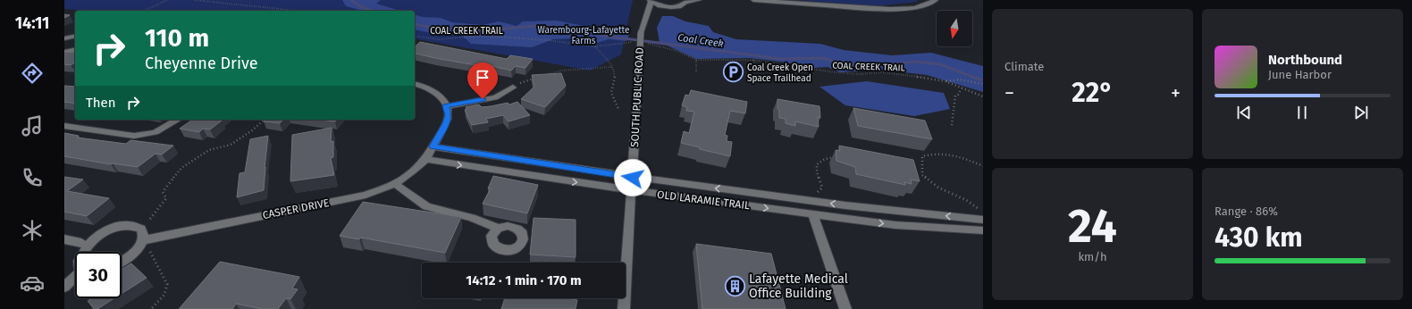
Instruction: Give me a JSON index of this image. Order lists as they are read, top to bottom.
{
  "streets": {
    "street": ["SOUTH PUBLIC ROAD", "OLD LARAMIE TRAIL", "CASPER DRIVE"],
    "path": ["COAL CREEK TRAIL"]
  },
  "crossings": [
    ["SOUTH PUBLIC ROAD", "OLD LARAMIE TRAIL"],
    ["OLD LARAMIE TRAIL", "CASPER DRIVE"]
  ],
  "water": ["Coal Creek"],
  "parks": ["Warembourg-Lafayette Farms"],
  "places": {
    "parking": ["Coal Creek Open Space Trailhead"],
    "building": ["Lafayette Medical Office Building"]
  },
  "north": "bottom",
  "page": {
    "tabs": "14:11",
    "tile": [
      "Climate",
      ["24", "km/h"],
      ["Range · 86%", "430 km"]
    ],
    "turn": ["110 m", "Cheyenne Drive"],
    "song": ["Northbound", "June Harbor"],
    "heat": ["−", "22°", "+"],
    "then": "Then",
    "limit": "30",
    "trip": "14:12 · 1 min · 170 m"
  }
}
